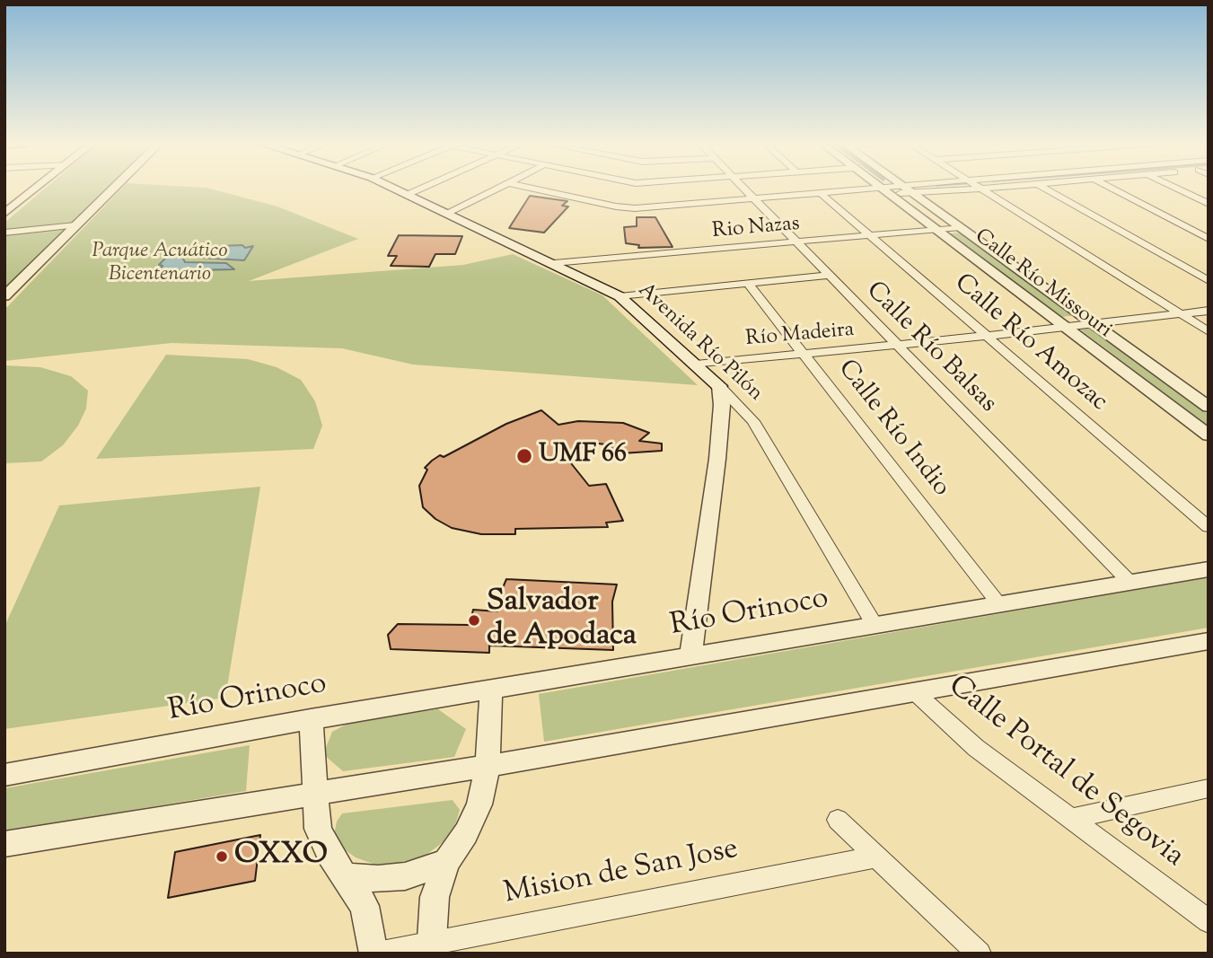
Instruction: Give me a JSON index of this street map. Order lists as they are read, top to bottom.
{
  "streets": {
    "main road": ["Avenida Río Pilón"],
    "street": [
      "Rio Nazas",
      "Calle Río Missouri",
      "Río Madeira",
      "Calle Río Amozac",
      "Calle Río Balsas",
      "Calle Río Indio",
      "Río Orinoco",
      "Calle Portal de Segovia",
      "Mision de San Jose"
    ]
  },
  "crossings": [
    ["Rio Nazas", "Calle Río Missouri"],
    ["Rio Nazas", "Avenida Río Pilón"],
    ["Rio Nazas", "Calle Río Amozac"],
    ["Rio Nazas", "Calle Río Balsas"],
    ["Calle Río Missouri", "Río Madeira"],
    ["Río Madeira", "Avenida Río Pilón"],
    ["Río Madeira", "Calle Río Amozac"],
    ["Río Madeira", "Calle Río Balsas"],
    ["Río Madeira", "Calle Río Indio"],
    ["Avenida Río Pilón", "Río Orinoco"],
    ["Calle Río Balsas", "Río Orinoco"],
    ["Calle Río Indio", "Río Orinoco"]
  ],
  "parks": ["Parque Acuático Bicentenario"],
  "places": ["UMF 66", "Salvador de Apodaca", "OXXO"]
}
